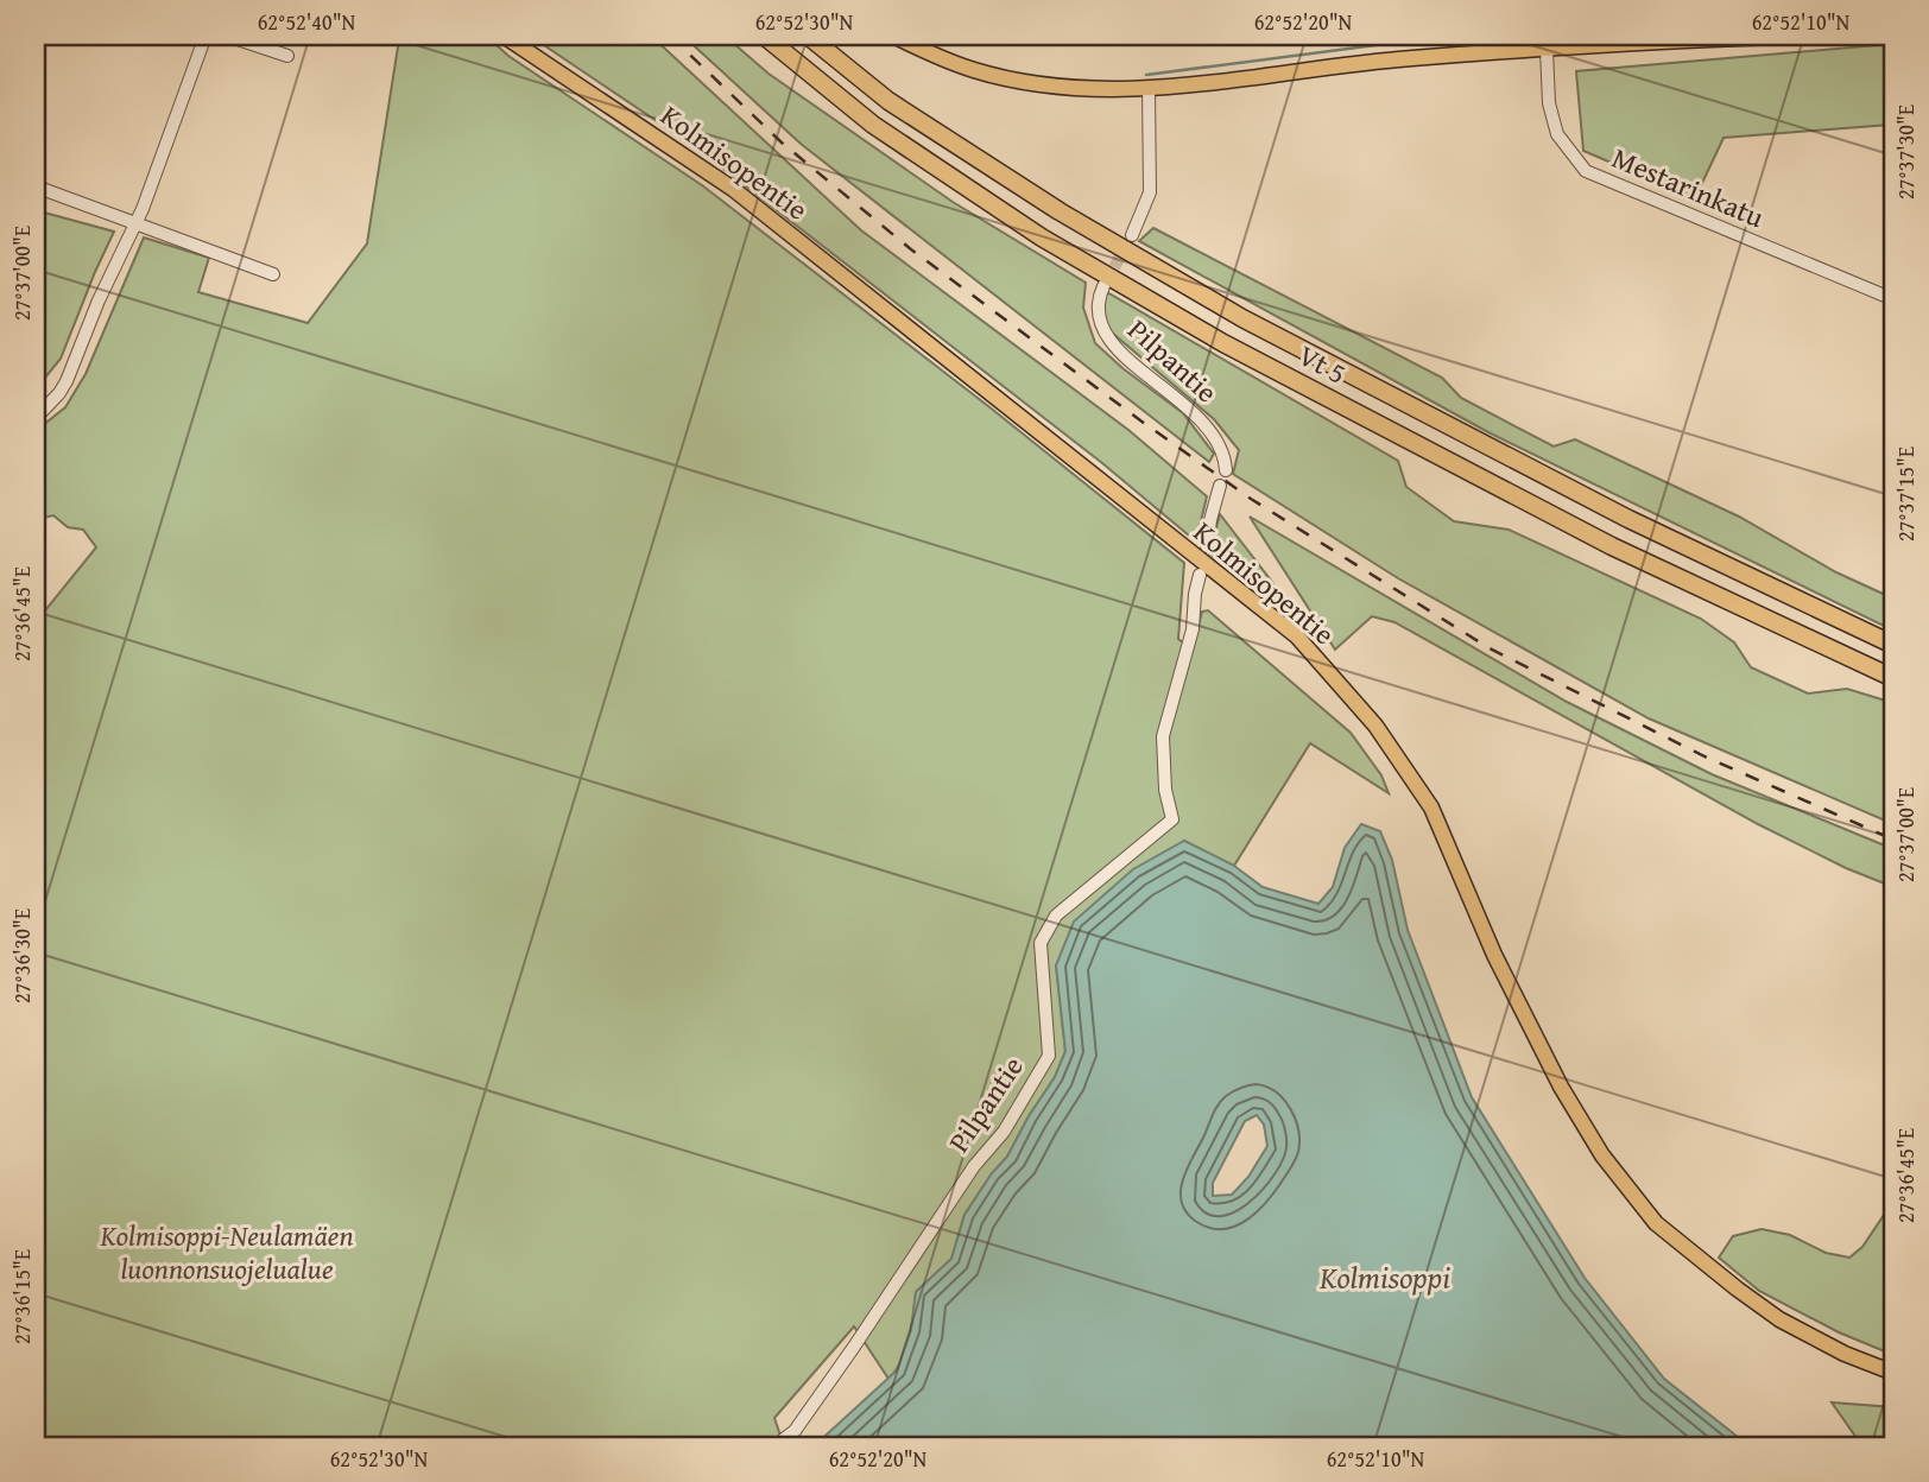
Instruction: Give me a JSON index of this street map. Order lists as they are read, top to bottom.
{
  "streets": {
    "highway": ["Vt 5"],
    "main road": ["Kolmisopentie"],
    "street": ["Mestarinkatu", "Pilpantie"]
  },
  "water": ["Kolmisoppi"],
  "parks": ["Kolmisoppi-Neulamäen luonnonsuojelualue"],
  "coordinates": [
    "62°52'40\"N",
    "62°52'30\"N",
    "62°52'20\"N",
    "62°52'10\"N",
    "27°37'30\"E",
    "27°37'00\"E",
    "27°37'15\"E",
    "27°36'45\"E",
    "27°36'30\"E",
    "27°36'15\"E"
  ]
}
